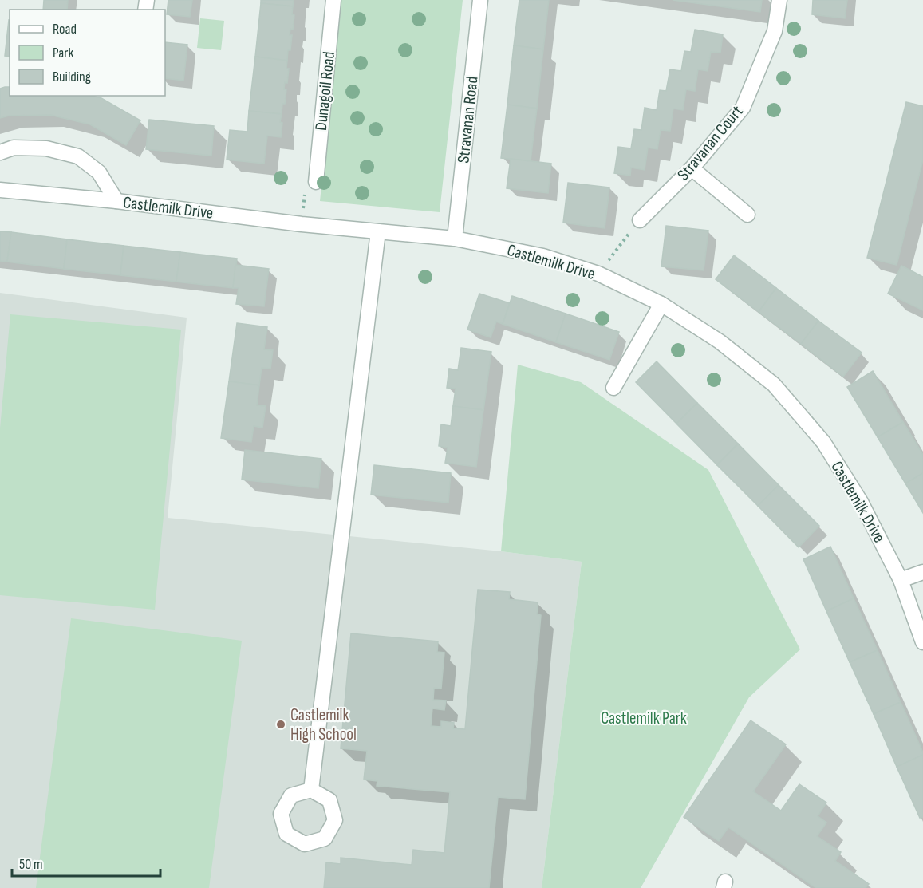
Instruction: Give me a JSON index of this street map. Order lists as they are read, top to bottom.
{
  "streets": {
    "street": [
      "Dunagoil Road",
      "Stravanan Road",
      "Stravanan Court",
      "Castlemilk Drive"
    ]
  },
  "crossings": [
    ["Stravanan Road", "Castlemilk Drive"]
  ],
  "parks": ["Castlemilk Park"],
  "places": ["Castlemilk High School"],
  "legend": ["Road", "Park", "Building"],
  "scale_bar": "50 m"
}
